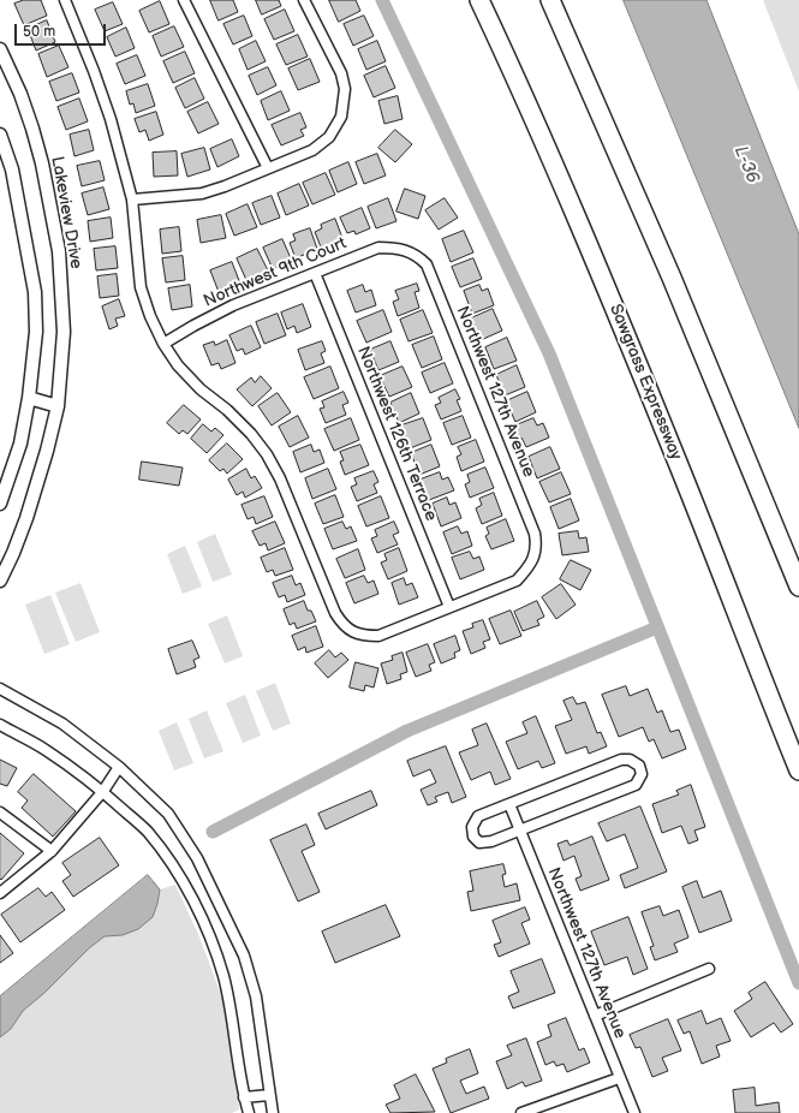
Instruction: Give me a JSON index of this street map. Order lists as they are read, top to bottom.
{
  "streets": {
    "highway": ["Sawgrass Expressway"],
    "street": [
      "Lakeview Drive",
      "Northwest 9th Court",
      "Northwest 127th Avenue",
      "Northwest 126th Terrace"
    ]
  },
  "crossings": [
    ["Northwest 9th Court", "Northwest 127th Avenue"],
    ["Northwest 9th Court", "Northwest 126th Terrace"],
    ["Northwest 127th Avenue", "Northwest 126th Terrace"]
  ],
  "water": ["L-36"],
  "scale_bar": "50 m"
}
